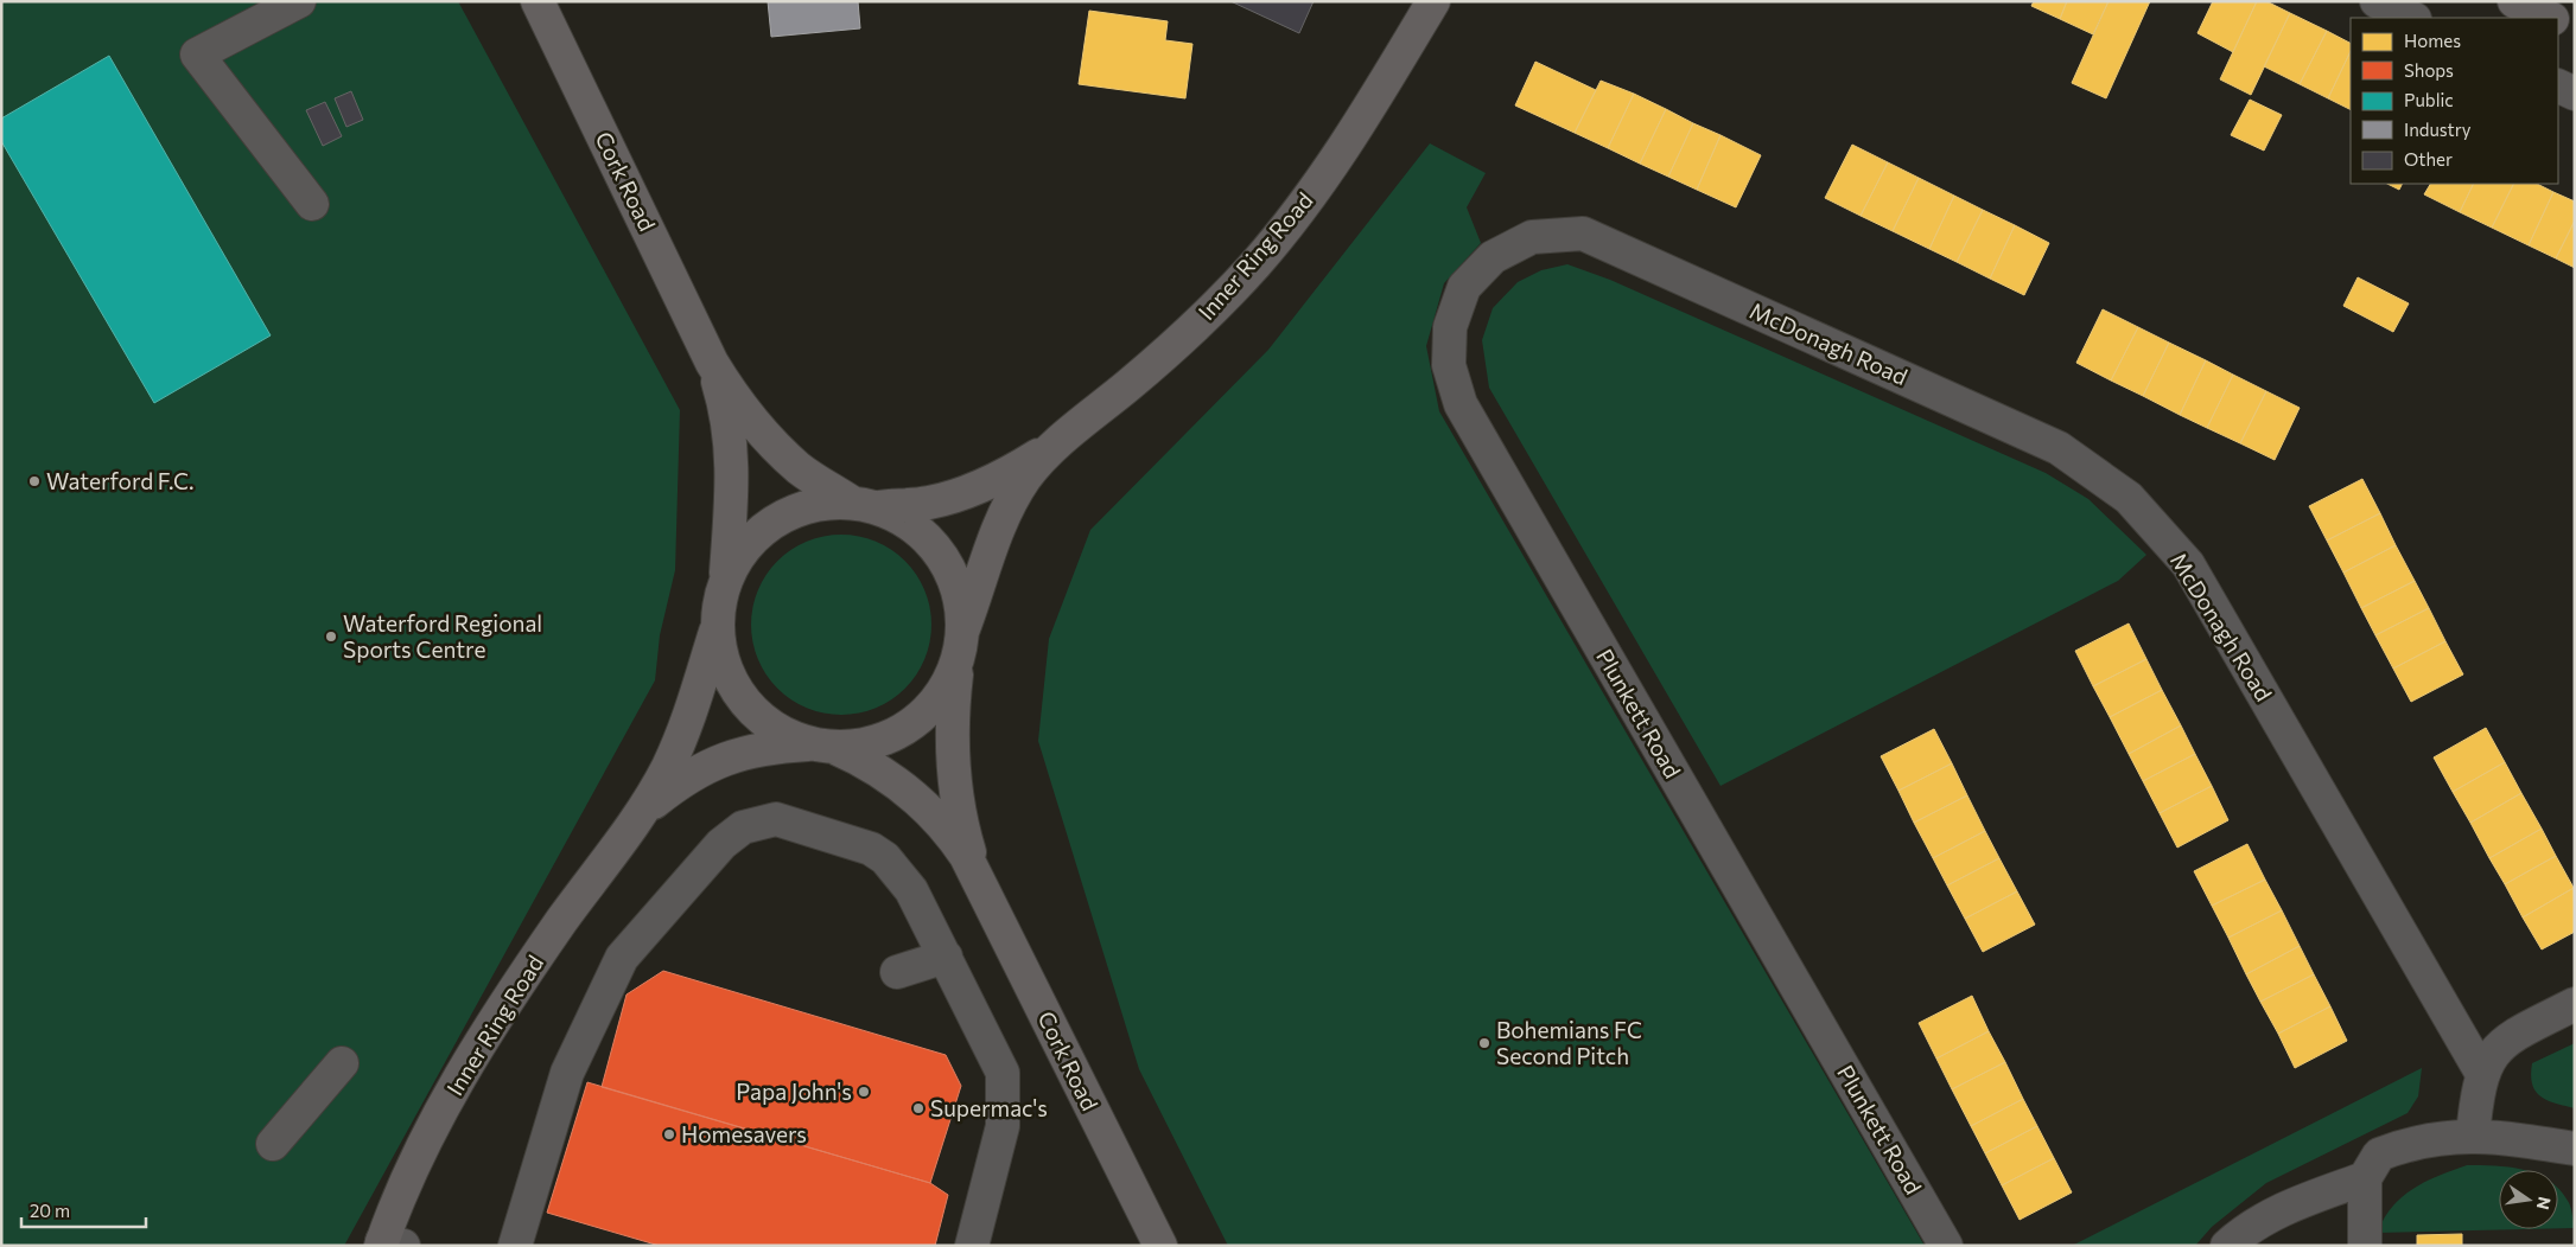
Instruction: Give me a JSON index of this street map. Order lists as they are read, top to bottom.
{
  "streets": {
    "main road": ["Cork Road", "Inner Ring Road"],
    "street": ["McDonagh Road", "Plunkett Road"]
  },
  "crossings": [
    ["McDonagh Road", "Plunkett Road"]
  ],
  "places": [
    "Waterford F.C.",
    "Waterford Regional Sports Centre",
    "Bohemians FC Second Pitch",
    "Papa John's",
    "Supermac's",
    "Homesavers"
  ],
  "legend": [
    "Homes",
    "Shops",
    "Public",
    "Industry",
    "Other"
  ],
  "scale_bar": "20 m",
  "north": "right"
}
